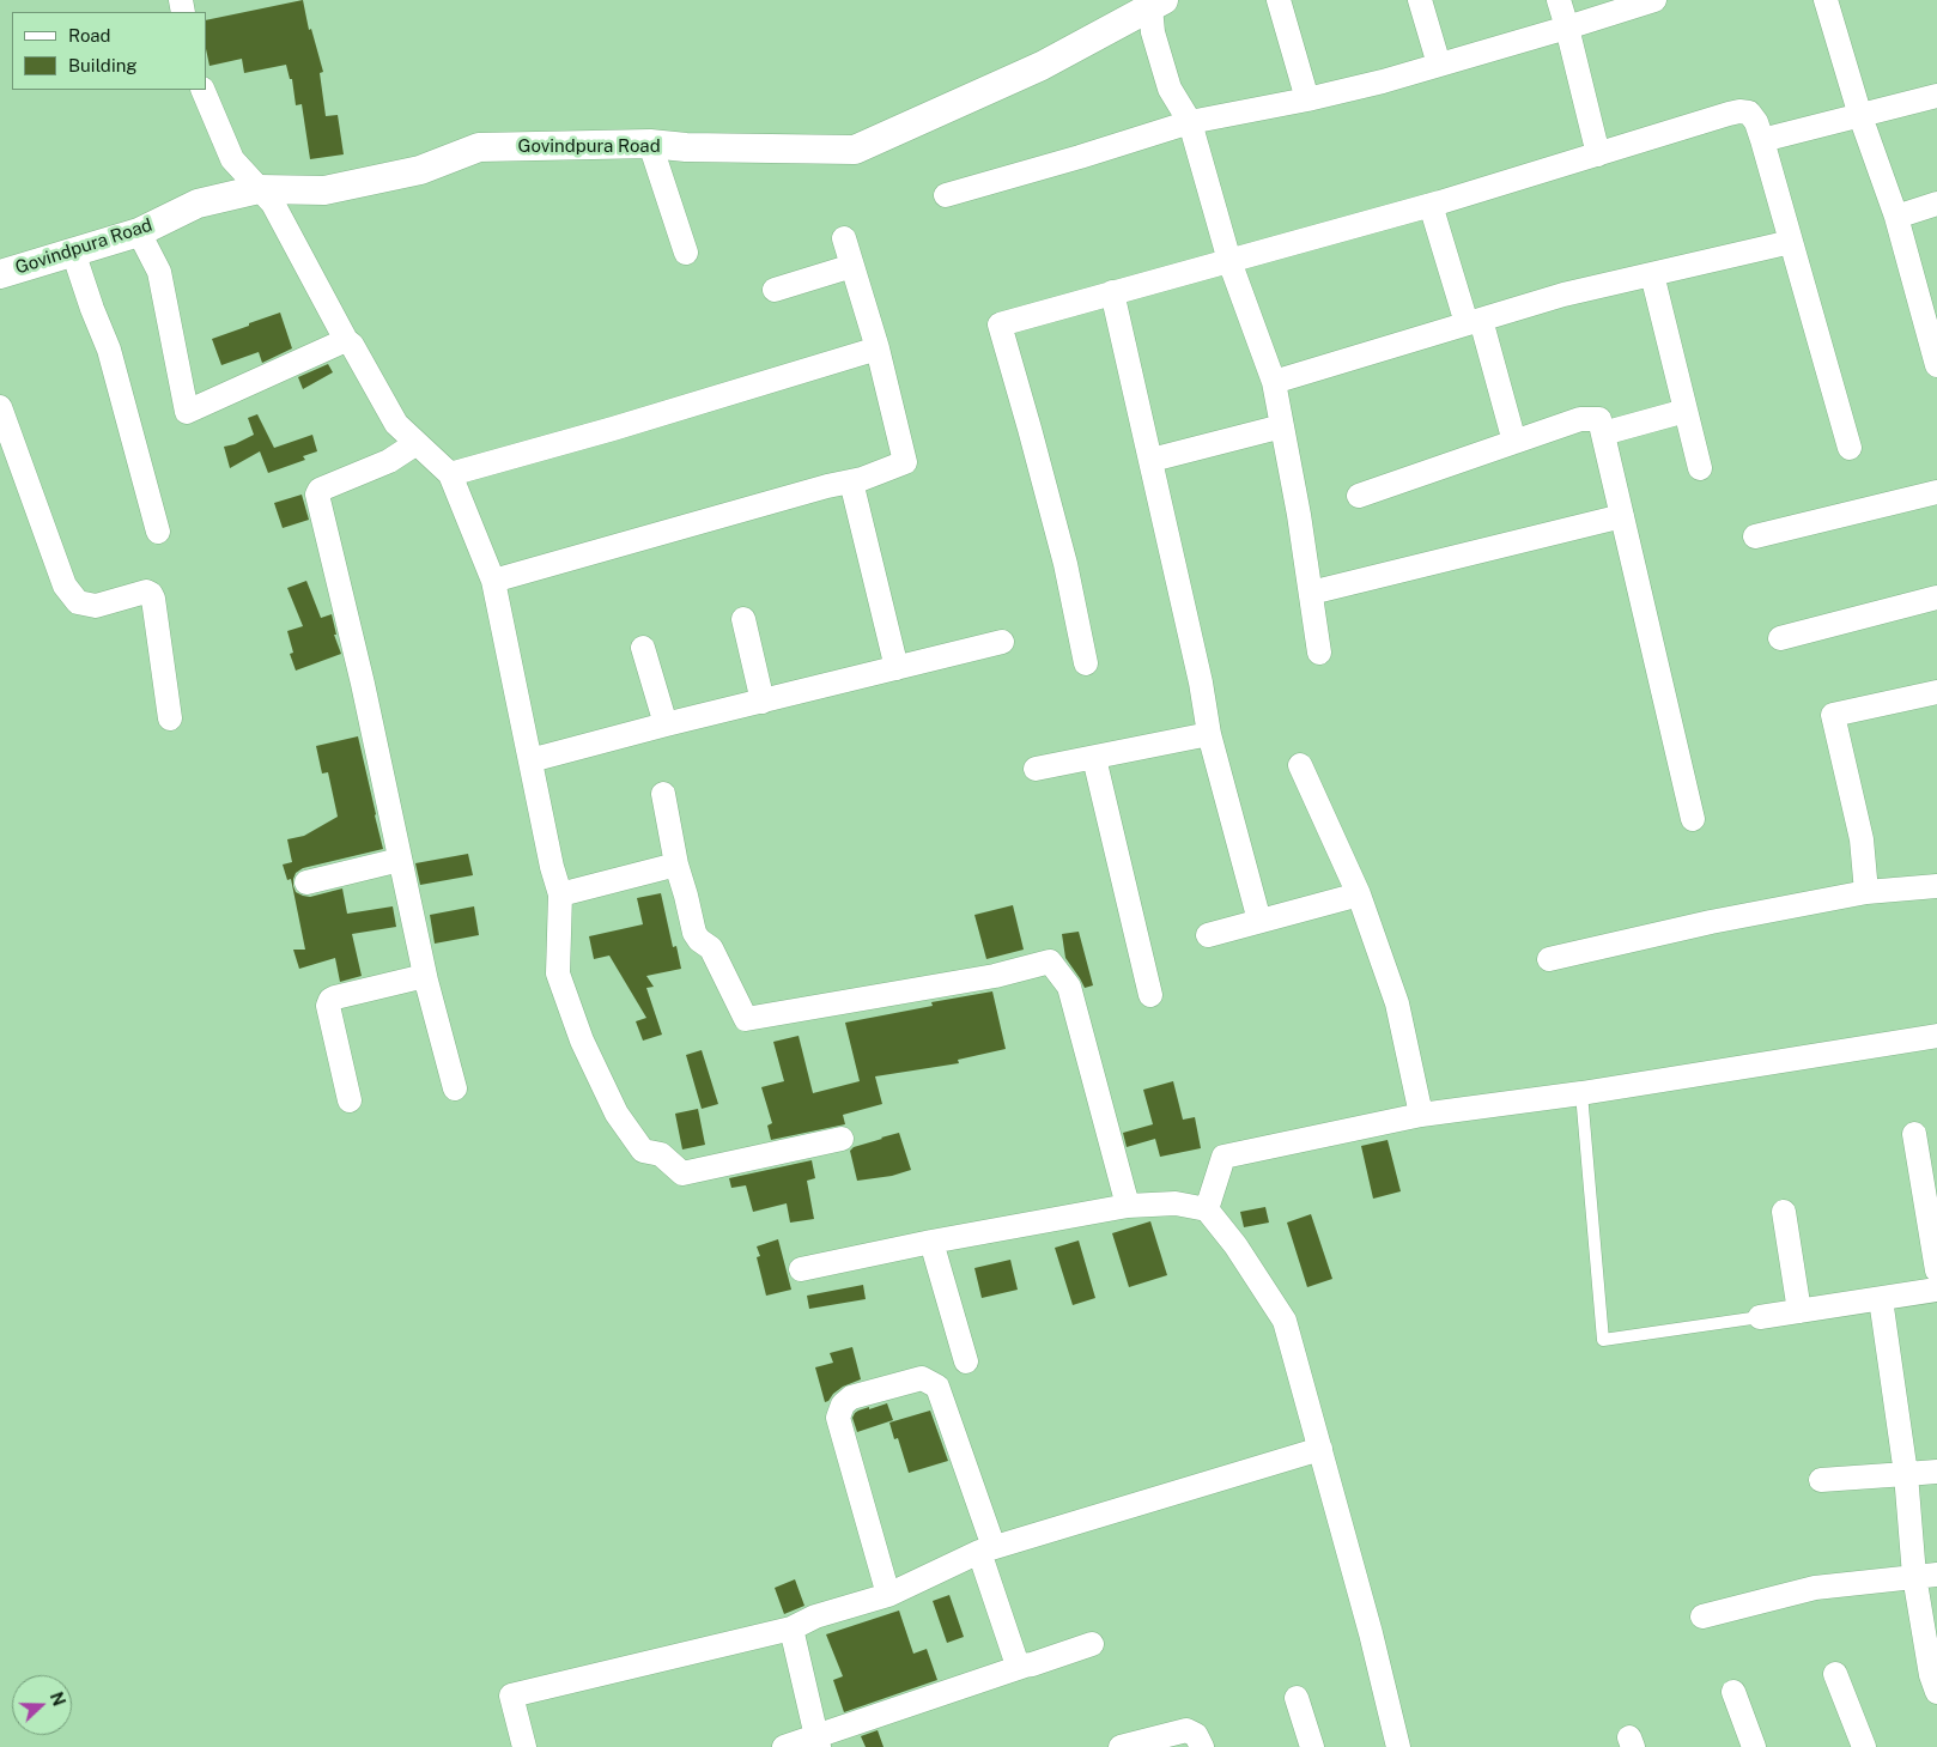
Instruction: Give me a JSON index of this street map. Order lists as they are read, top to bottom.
{
  "streets": {
    "street": ["Govindpura Road"]
  },
  "legend": ["Road", "Building"],
  "north": "right"
}
